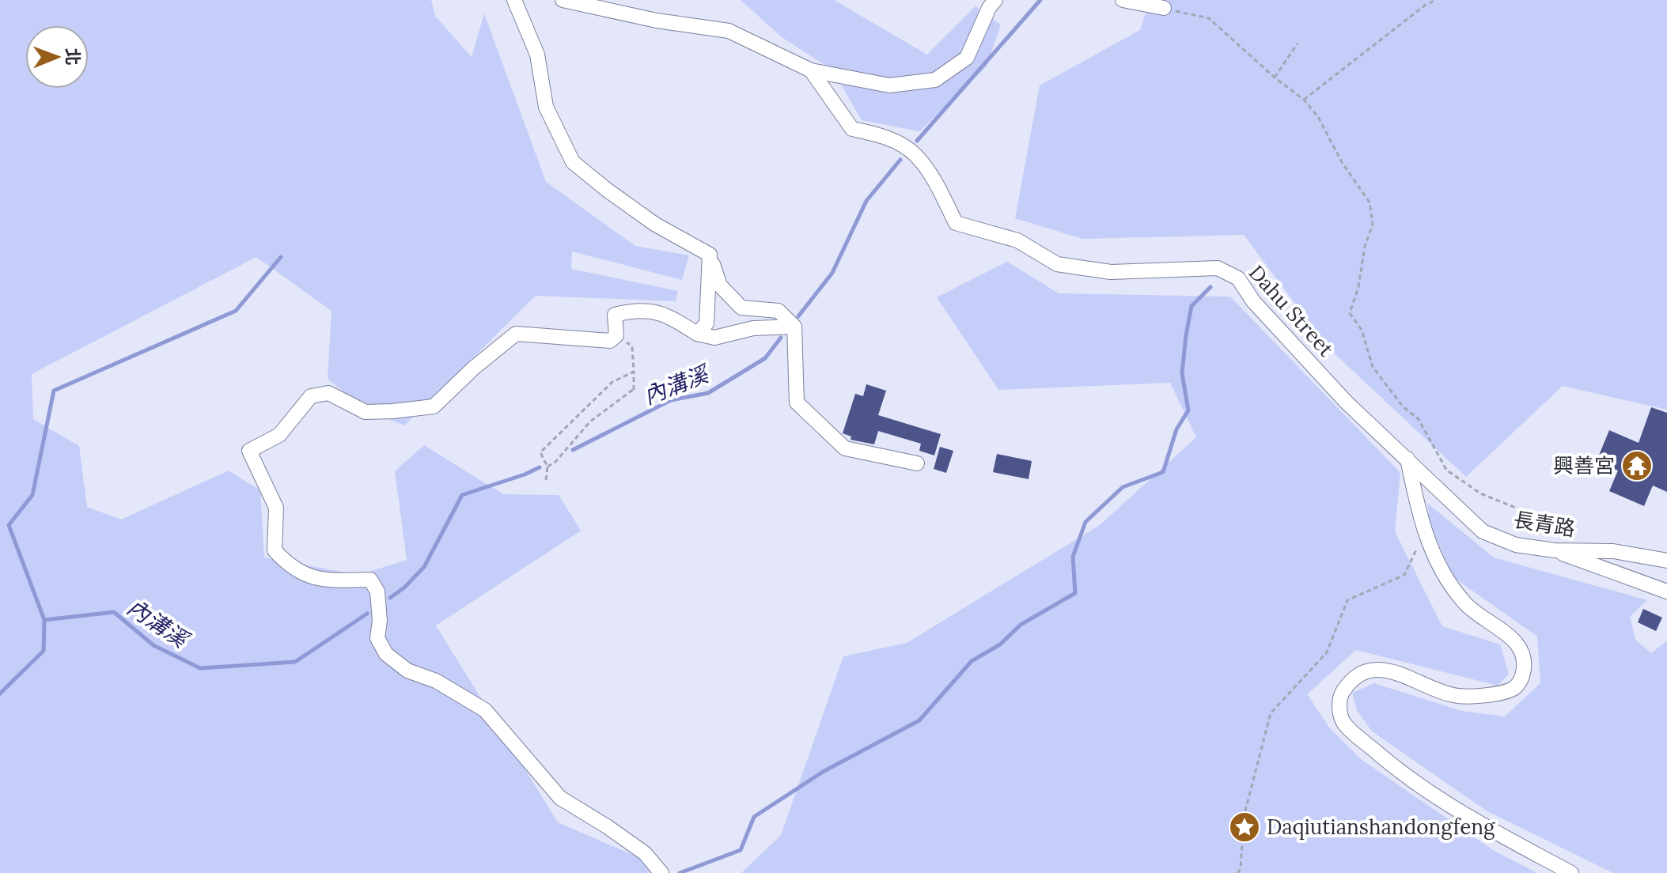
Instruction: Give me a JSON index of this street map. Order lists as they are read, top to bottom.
{
  "streets": {
    "street": ["Dahu Street", "長青路"]
  },
  "crossings": [
    ["Dahu Street", "長青路"]
  ],
  "water": ["內溝溪"],
  "places": {
    "temple": ["興善宮"],
    "place": ["Daqiutianshandongfeng"]
  },
  "north": "right"
}
